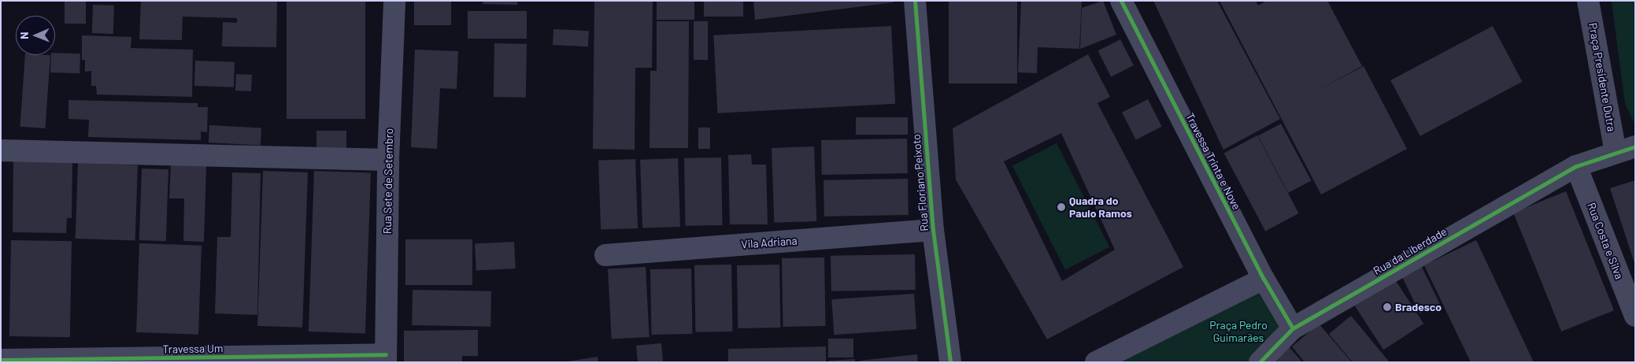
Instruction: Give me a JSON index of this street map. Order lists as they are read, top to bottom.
{
  "streets": {
    "street": [
      "Praça Presidente Dutra",
      "Travessa Trinta e Nove",
      "Rua Sete de Setembro",
      "Rua Floriano Peixoto",
      "Rua Costa e Silva",
      "Vila Adriana",
      "Rua da Liberdade",
      "Travessa Um"
    ]
  },
  "crossings": [
    ["Praça Presidente Dutra", "Rua Costa e Silva"],
    ["Praça Presidente Dutra", "Rua da Liberdade"],
    ["Travessa Trinta e Nove", "Rua da Liberdade"],
    ["Rua Sete de Setembro", "Travessa Um"],
    ["Rua Floriano Peixoto", "Vila Adriana"],
    ["Rua Costa e Silva", "Rua da Liberdade"]
  ],
  "parks": ["Praça Pedro Guimarães"],
  "places": ["Quadra do Paulo Ramos", "Bradesco"],
  "north": "left"
}
